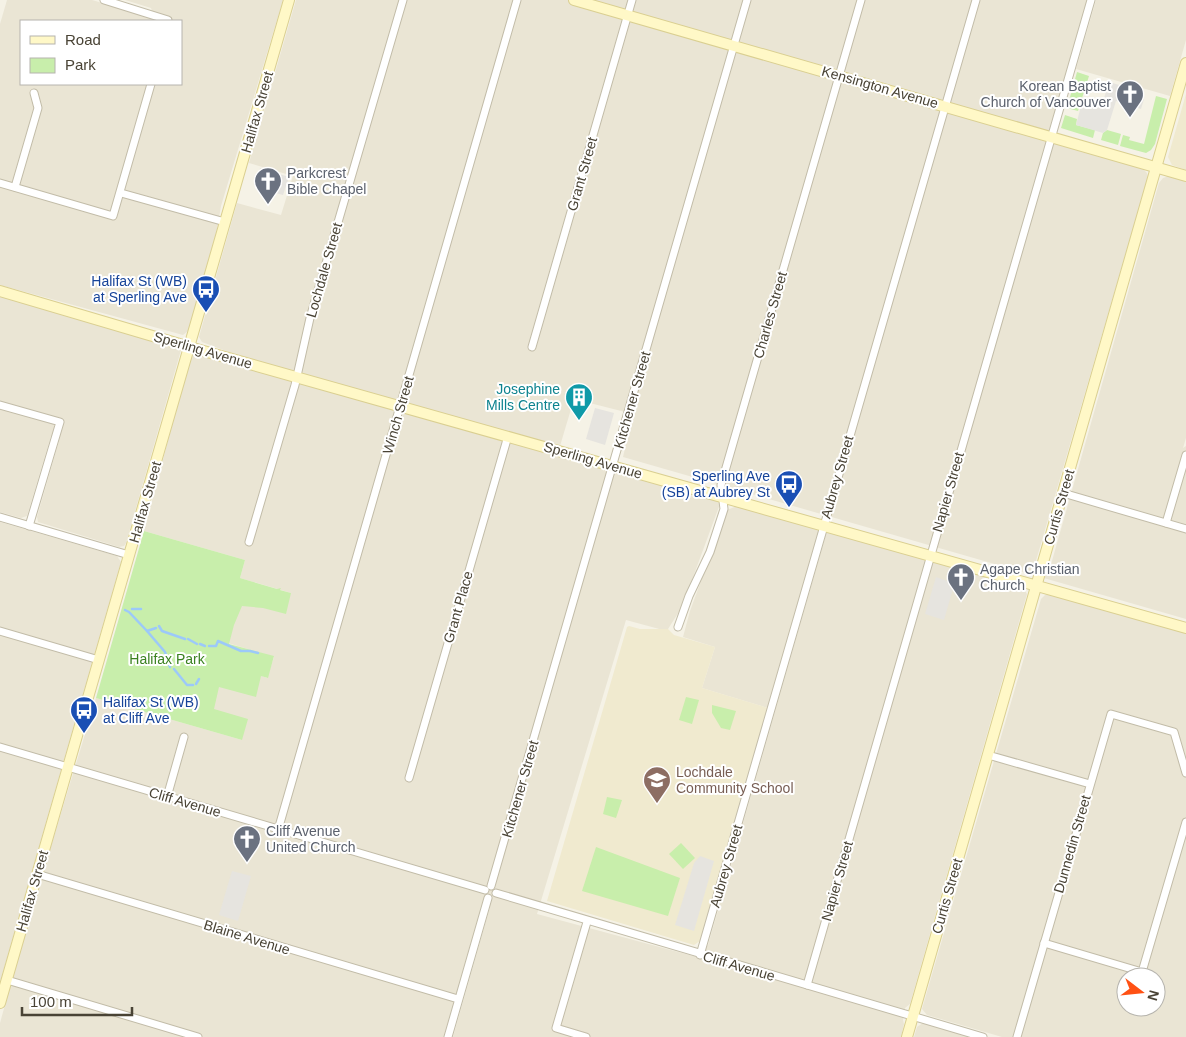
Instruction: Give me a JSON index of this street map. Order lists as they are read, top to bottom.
{
  "streets": {
    "street": [
      "Kensington Avenue",
      "Halifax Street",
      "Grant Street",
      "Lochdale Street",
      "Charles Street",
      "Sperling Avenue",
      "Kitchener Street",
      "Winch Street",
      "Aubrey Street",
      "Napier Street",
      "Curtis Street",
      "Grant Place",
      "Cliff Avenue",
      "Dunnedin Street",
      "Blaine Avenue"
    ]
  },
  "crossings": [
    ["Kensington Avenue", "Grant Street"],
    ["Kensington Avenue", "Charles Street"],
    ["Kensington Avenue", "Kitchener Street"],
    ["Kensington Avenue", "Aubrey Street"],
    ["Kensington Avenue", "Napier Street"],
    ["Kensington Avenue", "Curtis Street"],
    ["Halifax Street", "Sperling Avenue"],
    ["Halifax Street", "Cliff Avenue"],
    ["Halifax Street", "Blaine Avenue"],
    ["Lochdale Street", "Sperling Avenue"],
    ["Charles Street", "Sperling Avenue"],
    ["Sperling Avenue", "Kitchener Street"],
    ["Sperling Avenue", "Winch Street"],
    ["Sperling Avenue", "Aubrey Street"],
    ["Sperling Avenue", "Napier Street"],
    ["Sperling Avenue", "Curtis Street"],
    ["Sperling Avenue", "Grant Place"],
    ["Kitchener Street", "Cliff Avenue"],
    ["Winch Street", "Cliff Avenue"],
    ["Aubrey Street", "Cliff Avenue"],
    ["Napier Street", "Cliff Avenue"],
    ["Curtis Street", "Cliff Avenue"]
  ],
  "parks": ["Halifax Park"],
  "places": {
    "church": [
      "Korean Baptist Church of Vancouver",
      "Parkcrest Bible Chapel",
      "Agape Christian Church",
      "Cliff Avenue United Church"
    ],
    "bus stop": ["Halifax St (WB) at Sperling Ave", "Sperling Ave (SB) at Aubrey St", "Halifax St (WB) at Cliff Ave"],
    "building": ["Josephine Mills Centre"],
    "school or university": ["Lochdale Community School"]
  },
  "legend": ["Road", "Park"],
  "scale_bar": "100 m",
  "north": "right"
}
